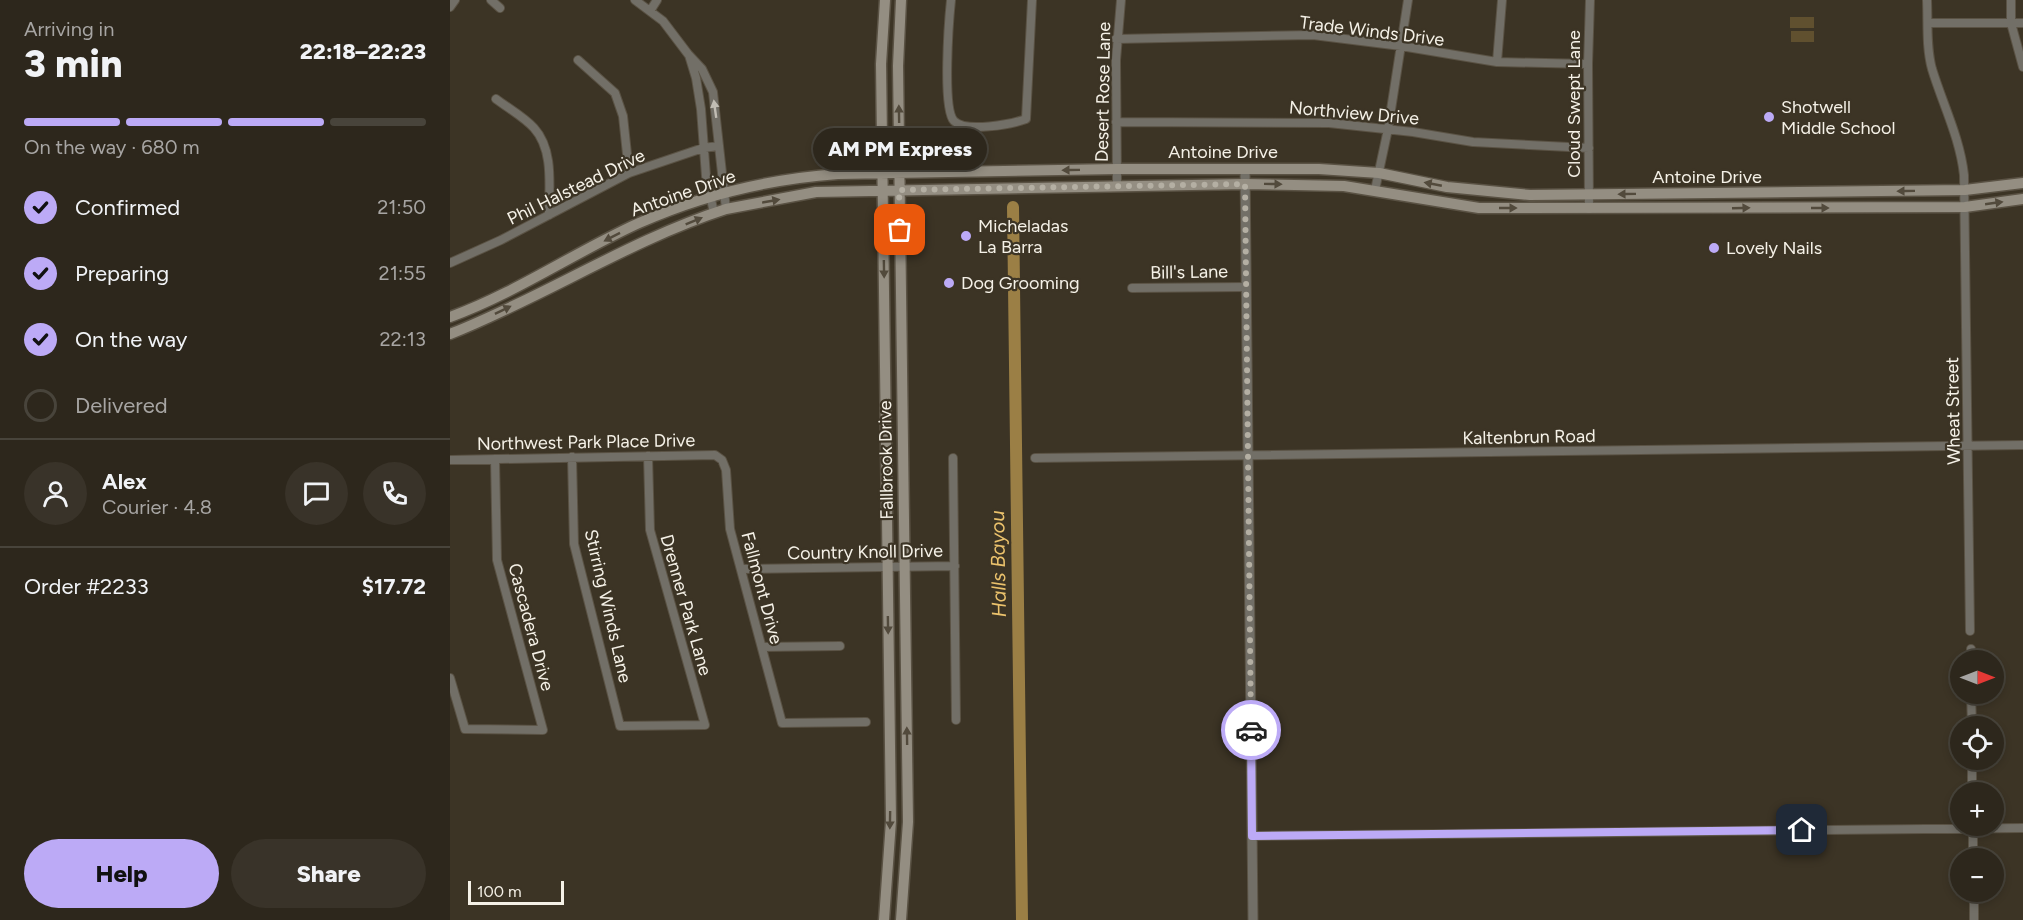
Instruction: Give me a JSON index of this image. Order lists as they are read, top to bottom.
{
  "streets": {
    "main road": ["Antoine Drive", "Fallbrook Drive"],
    "street": [
      "Trade Winds Drive",
      "Desert Rose Lane",
      "Cloud Swept Lane",
      "Northview Drive",
      "Phil Halstead Drive",
      "Bill's Lane",
      "Wheat Street",
      "Kaltenbrun Road",
      "Northwest Park Place Drive",
      "Country Knoll Drive",
      "Fallmont Drive",
      "Drenner Park Lane",
      "Stirring Winds Lane",
      "Cascadera Drive"
    ]
  },
  "crossings": [
    ["Trade Winds Drive", "Desert Rose Lane"],
    ["Trade Winds Drive", "Cloud Swept Lane"],
    ["Desert Rose Lane", "Northview Drive"],
    ["Desert Rose Lane", "Antoine Drive"],
    ["Cloud Swept Lane", "Northview Drive"],
    ["Cloud Swept Lane", "Antoine Drive"],
    ["Antoine Drive", "Wheat Street"],
    ["Antoine Drive", "Fallbrook Drive"],
    ["Wheat Street", "Kaltenbrun Road"],
    ["Northwest Park Place Drive", "Fallmont Drive"],
    ["Northwest Park Place Drive", "Drenner Park Lane"],
    ["Northwest Park Place Drive", "Stirring Winds Lane"],
    ["Northwest Park Place Drive", "Cascadera Drive"],
    ["Fallbrook Drive", "Country Knoll Drive"],
    ["Country Knoll Drive", "Fallmont Drive"],
    ["Drenner Park Lane", "Stirring Winds Lane"]
  ],
  "water": ["Halls Bayou"],
  "places": [
    "Shotwell Middle School",
    "AM PM Express",
    "Micheladas La Barra",
    "Lovely Nails",
    "Dog Grooming"
  ],
  "scale_bar": "100 m",
  "north": "right",
  "page": {
    "heading": ["3 min", "Arriving in", "22:18–22:23"],
    "panel": [
      "Alex",
      "Courier · 4.8",
      "Order #2233",
      "$17.72"
    ],
    "bar": "On the way · 680 m",
    "bubble": "AM PM Express",
    "list": [
      ["Confirmed", "21:50"],
      ["Preparing", "21:55"],
      ["On the way", "22:13"],
      "Delivered"
    ],
    "map_buttons": ["+", "−"],
    "buttons": ["Help", "Share"],
    "scale": "100 m"
  }
}
